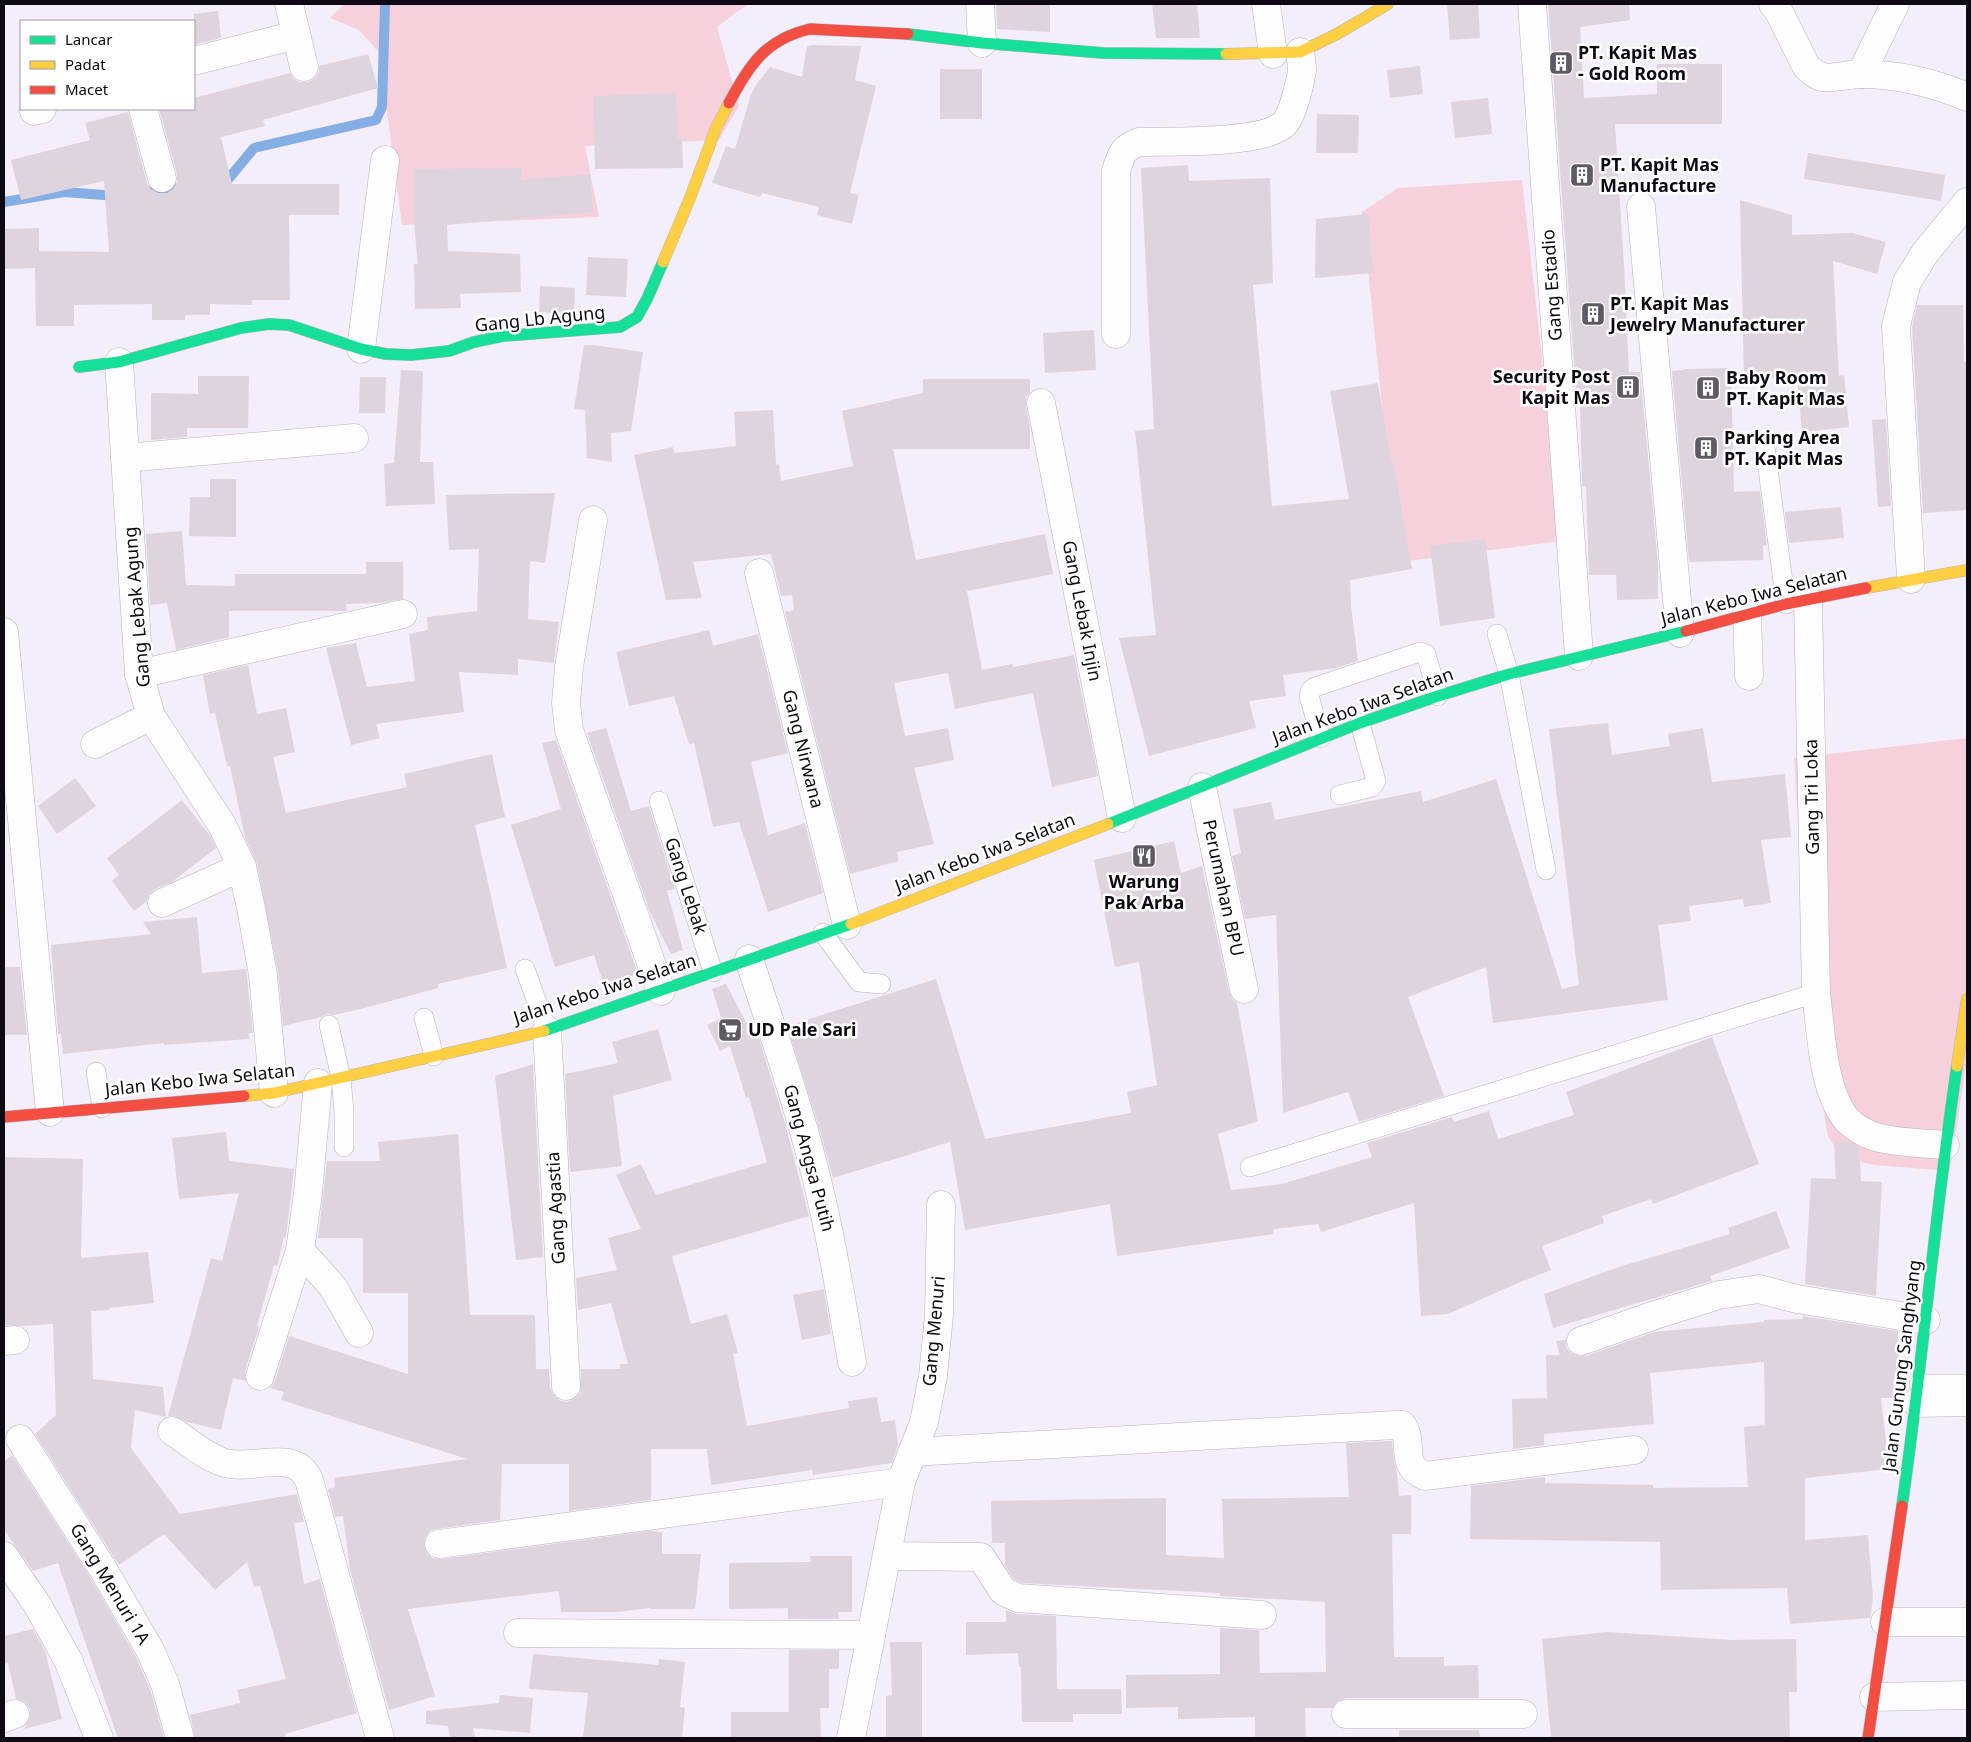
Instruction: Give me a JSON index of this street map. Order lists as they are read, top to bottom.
{
  "streets": {
    "street": [
      "Gang Estadio",
      "Gang Lb Agung",
      "Jalan Kebo Iwa Selatan",
      "Gang Lebak Agung",
      "Gang Lebak Injin",
      "Gang Nirwana",
      "Gang Tri Loka",
      "Perumahan BPU",
      "Gang Angsa Putih",
      "Gang Agastia",
      "Gang Menuri",
      "Jalan Gunung Sanghyang",
      "Gang Menuri 1A"
    ],
    "lane": ["Gang Lebak"]
  },
  "crossings": [
    ["Gang Estadio", "Jalan Kebo Iwa Selatan"],
    ["Gang Lb Agung", "Gang Lebak Agung"],
    ["Jalan Kebo Iwa Selatan", "Gang Lebak Agung"],
    ["Jalan Kebo Iwa Selatan", "Gang Lebak Injin"],
    ["Jalan Kebo Iwa Selatan", "Gang Nirwana"],
    ["Jalan Kebo Iwa Selatan", "Gang Tri Loka"],
    ["Jalan Kebo Iwa Selatan", "Gang Lebak"],
    ["Jalan Kebo Iwa Selatan", "Perumahan BPU"],
    ["Jalan Kebo Iwa Selatan", "Gang Angsa Putih"],
    ["Jalan Kebo Iwa Selatan", "Gang Agastia"],
    ["Gang Tri Loka", "Jalan Gunung Sanghyang"]
  ],
  "places": {
    "building": [
      "PT. Kapit Mas - Gold Room",
      "PT. Kapit Mas Manufacture",
      "PT. Kapit Mas Jewelry Manufacturer",
      "Security Post Kapit Mas",
      "Baby Room PT. Kapit Mas",
      "Parking Area PT. Kapit Mas"
    ],
    "restaurant": ["Warung Pak Arba"],
    "supermarket": ["UD Pale Sari"]
  },
  "legend": ["Lancar", "Padat", "Macet"]
}
